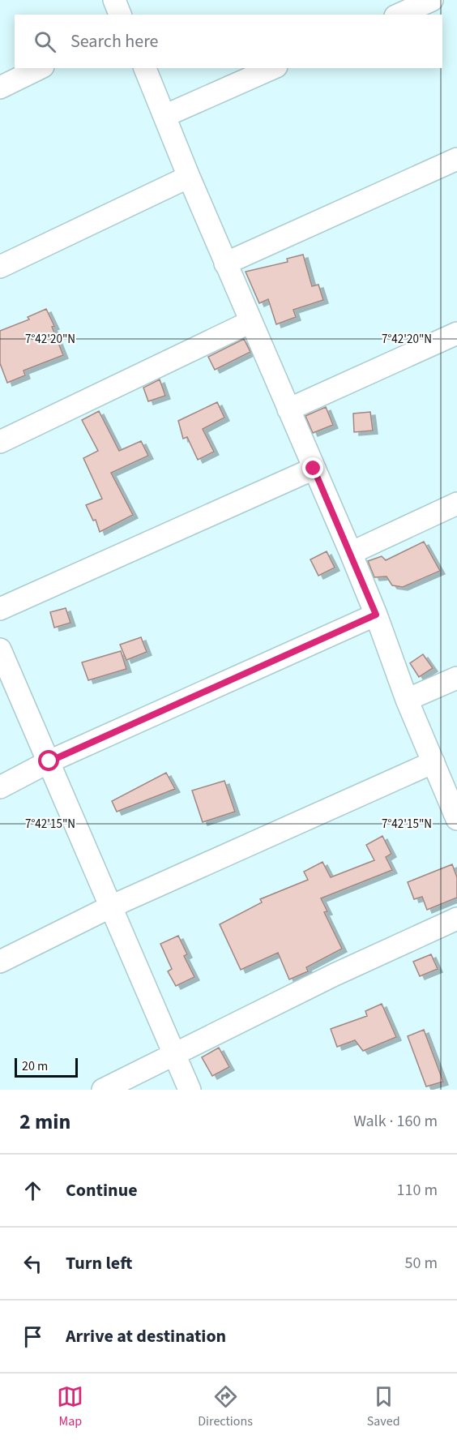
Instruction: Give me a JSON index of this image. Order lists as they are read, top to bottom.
{
  "scale_bar": "20 m",
  "page": {
    "search": "Search here",
    "scale": "20 m",
    "heading": ["2 min", "Walk · 160 m"],
    "list": [
      ["Continue", "110 m"],
      ["Turn left", "50 m"],
      "Arrive at destination"
    ],
    "nav": ["Map", "Directions", "Saved"]
  },
  "coordinates": ["7°42'20\"N", "7°42'15\"N"]
}
